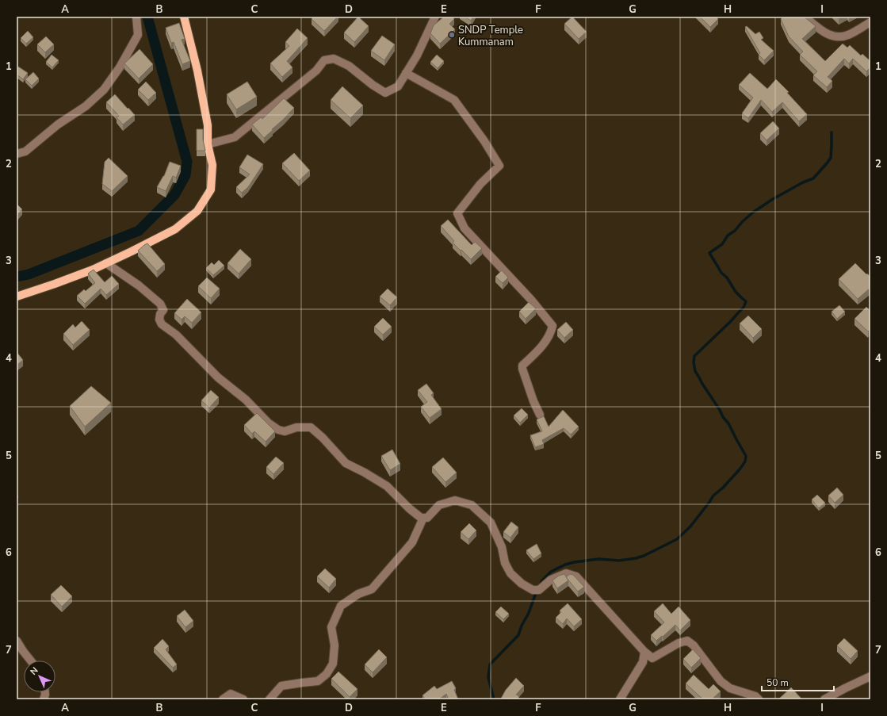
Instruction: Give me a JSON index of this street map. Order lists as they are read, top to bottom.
{
  "places": ["SNDP Temple Kummanam"],
  "scale_bar": "50 m",
  "north": "top left",
  "grid": {
    "columns": [
      "A",
      "B",
      "C",
      "D",
      "E",
      "F",
      "G",
      "H",
      "I"
    ],
    "rows": [
      "1",
      "2",
      "3",
      "4",
      "5",
      "6",
      "7"
    ]
  }
}
